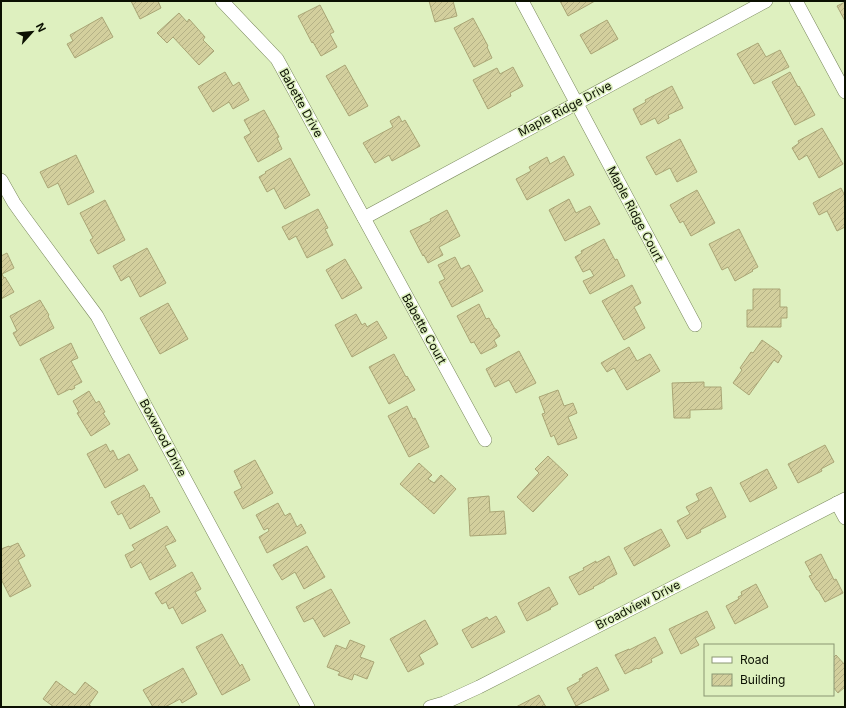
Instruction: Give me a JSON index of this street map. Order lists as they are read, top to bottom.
{
  "streets": {
    "street": [
      "Babette Drive",
      "Maple Ridge Drive",
      "Maple Ridge Court",
      "Babette Court",
      "Boxwood Drive",
      "Broadview Drive"
    ]
  },
  "crossings": [
    ["Babette Drive", "Maple Ridge Drive"],
    ["Babette Drive", "Babette Court"],
    ["Maple Ridge Drive", "Maple Ridge Court"],
    ["Maple Ridge Drive", "Babette Court"]
  ],
  "legend": ["Road", "Building"],
  "north": "top right"
}
